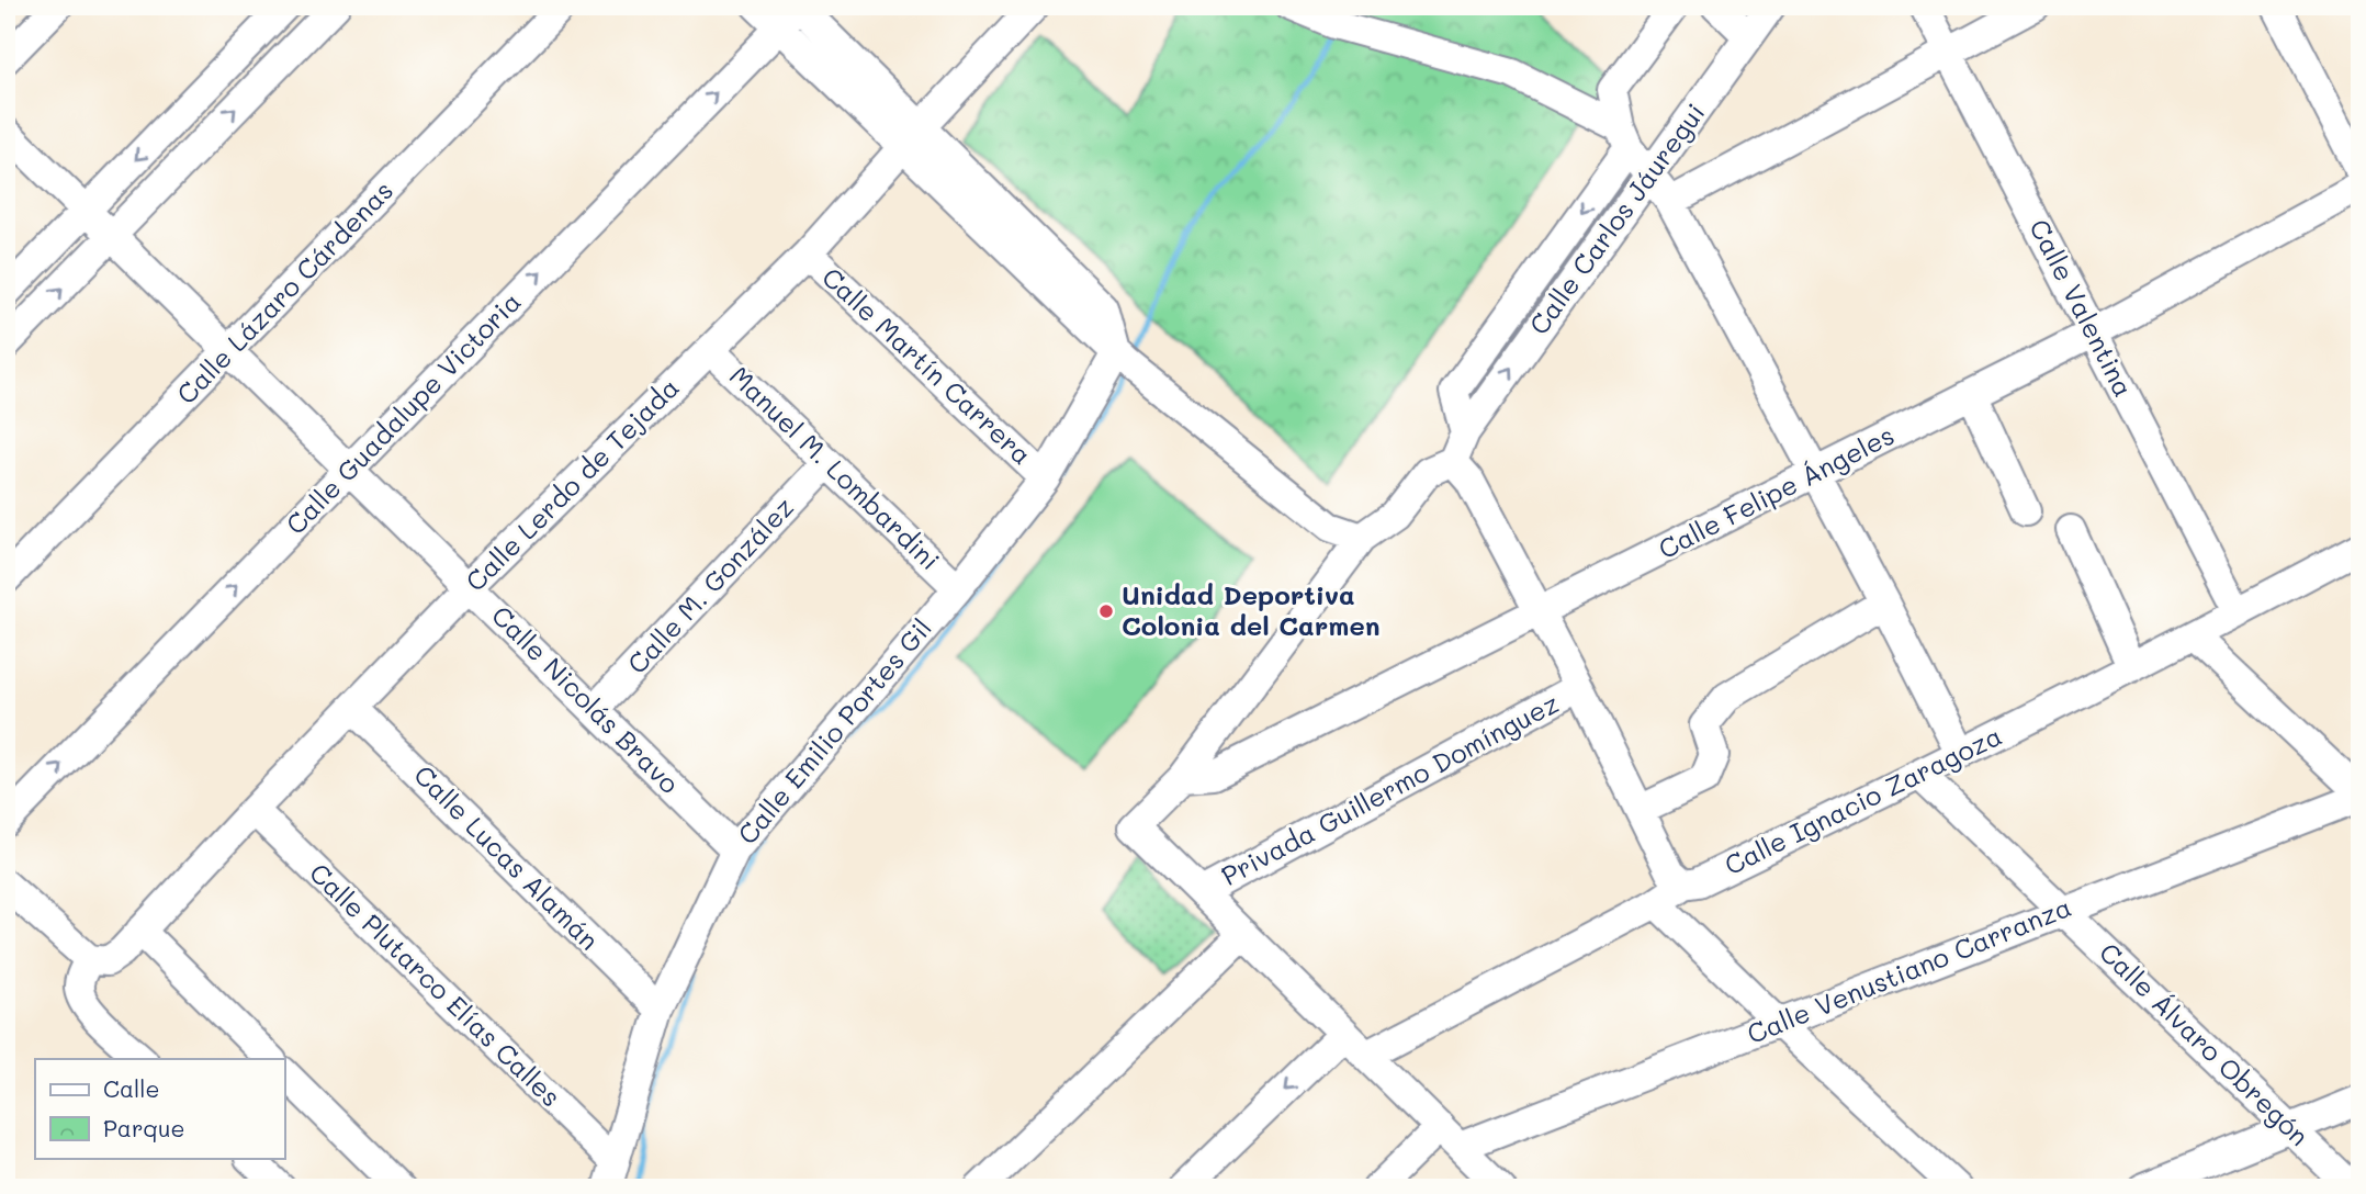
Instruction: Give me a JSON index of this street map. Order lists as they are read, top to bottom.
{
  "streets": {
    "street": [
      "Calle Carlos Jáuregui",
      "Calle Lázaro Cárdenas",
      "Calle Valentina",
      "Calle Martín Carrera",
      "Calle Guadalupe Victoria",
      "Manuel M. Lombardini",
      "Calle Lerdo de Tejada",
      "Calle Felipe Ángeles",
      "Calle M. González",
      "Calle Nicolás Bravo",
      "Calle Emilio Portes Gil",
      "Privada Guillermo Domínguez",
      "Calle Ignacio Zaragoza",
      "Calle Lucas Alamán",
      "Calle Venustiano Carranza",
      "Calle Plutarco Elías Calles",
      "Calle Álvaro Obregón"
    ]
  },
  "crossings": [
    ["Calle Lázaro Cárdenas", "Calle Nicolás Bravo"],
    ["Calle Valentina", "Calle Felipe Ángeles"],
    ["Calle Valentina", "Calle Ignacio Zaragoza"],
    ["Calle Martín Carrera", "Calle Lerdo de Tejada"],
    ["Calle Martín Carrera", "Calle Emilio Portes Gil"],
    ["Calle Guadalupe Victoria", "Calle Nicolás Bravo"],
    ["Manuel M. Lombardini", "Calle Lerdo de Tejada"],
    ["Manuel M. Lombardini", "Calle M. González"],
    ["Manuel M. Lombardini", "Calle Emilio Portes Gil"],
    ["Calle Lerdo de Tejada", "Calle Nicolás Bravo"],
    ["Calle Lerdo de Tejada", "Calle Lucas Alamán"],
    ["Calle Lerdo de Tejada", "Calle Plutarco Elías Calles"],
    ["Calle M. González", "Calle Nicolás Bravo"],
    ["Calle Nicolás Bravo", "Calle Emilio Portes Gil"],
    ["Calle Emilio Portes Gil", "Calle Lucas Alamán"],
    ["Calle Emilio Portes Gil", "Calle Plutarco Elías Calles"],
    ["Calle Ignacio Zaragoza", "Calle Álvaro Obregón"],
    ["Calle Venustiano Carranza", "Calle Álvaro Obregón"]
  ],
  "one_way": ["Calle Guadalupe Victoria"],
  "places": ["Unidad Deportiva Colonia del Carmen"],
  "legend": ["Calle", "Parque"]
}
